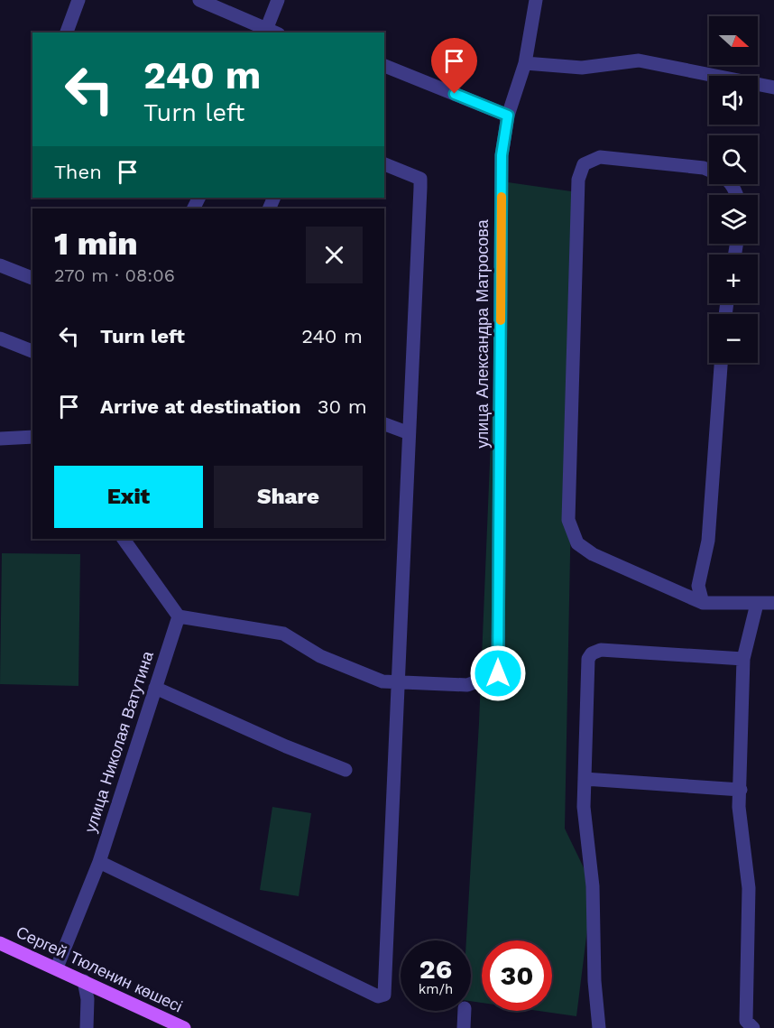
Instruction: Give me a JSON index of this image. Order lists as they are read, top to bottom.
{
  "streets": {
    "main road": ["Сергей Тюленин көшесі"],
    "street": ["улица Александра Матросова", "улица Николая Ватутина"]
  },
  "crossings": [
    ["улица Николая Ватутина", "Сергей Тюленин көшесі"]
  ],
  "north": "right",
  "page": {
    "map_buttons": ["+", "−"],
    "turn": ["240 m", "Turn left"],
    "then": "Then",
    "heading": ["1 min", "270 m · 08:06"],
    "list": [
      {
        "name": "Turn left",
        "value": "240 m"
      },
      {
        "name": "Arrive at destination",
        "value": "30 m"
      }
    ],
    "buttons": ["Exit", "Share"],
    "speed": "26 km/h",
    "limit": "30"
  }
}
